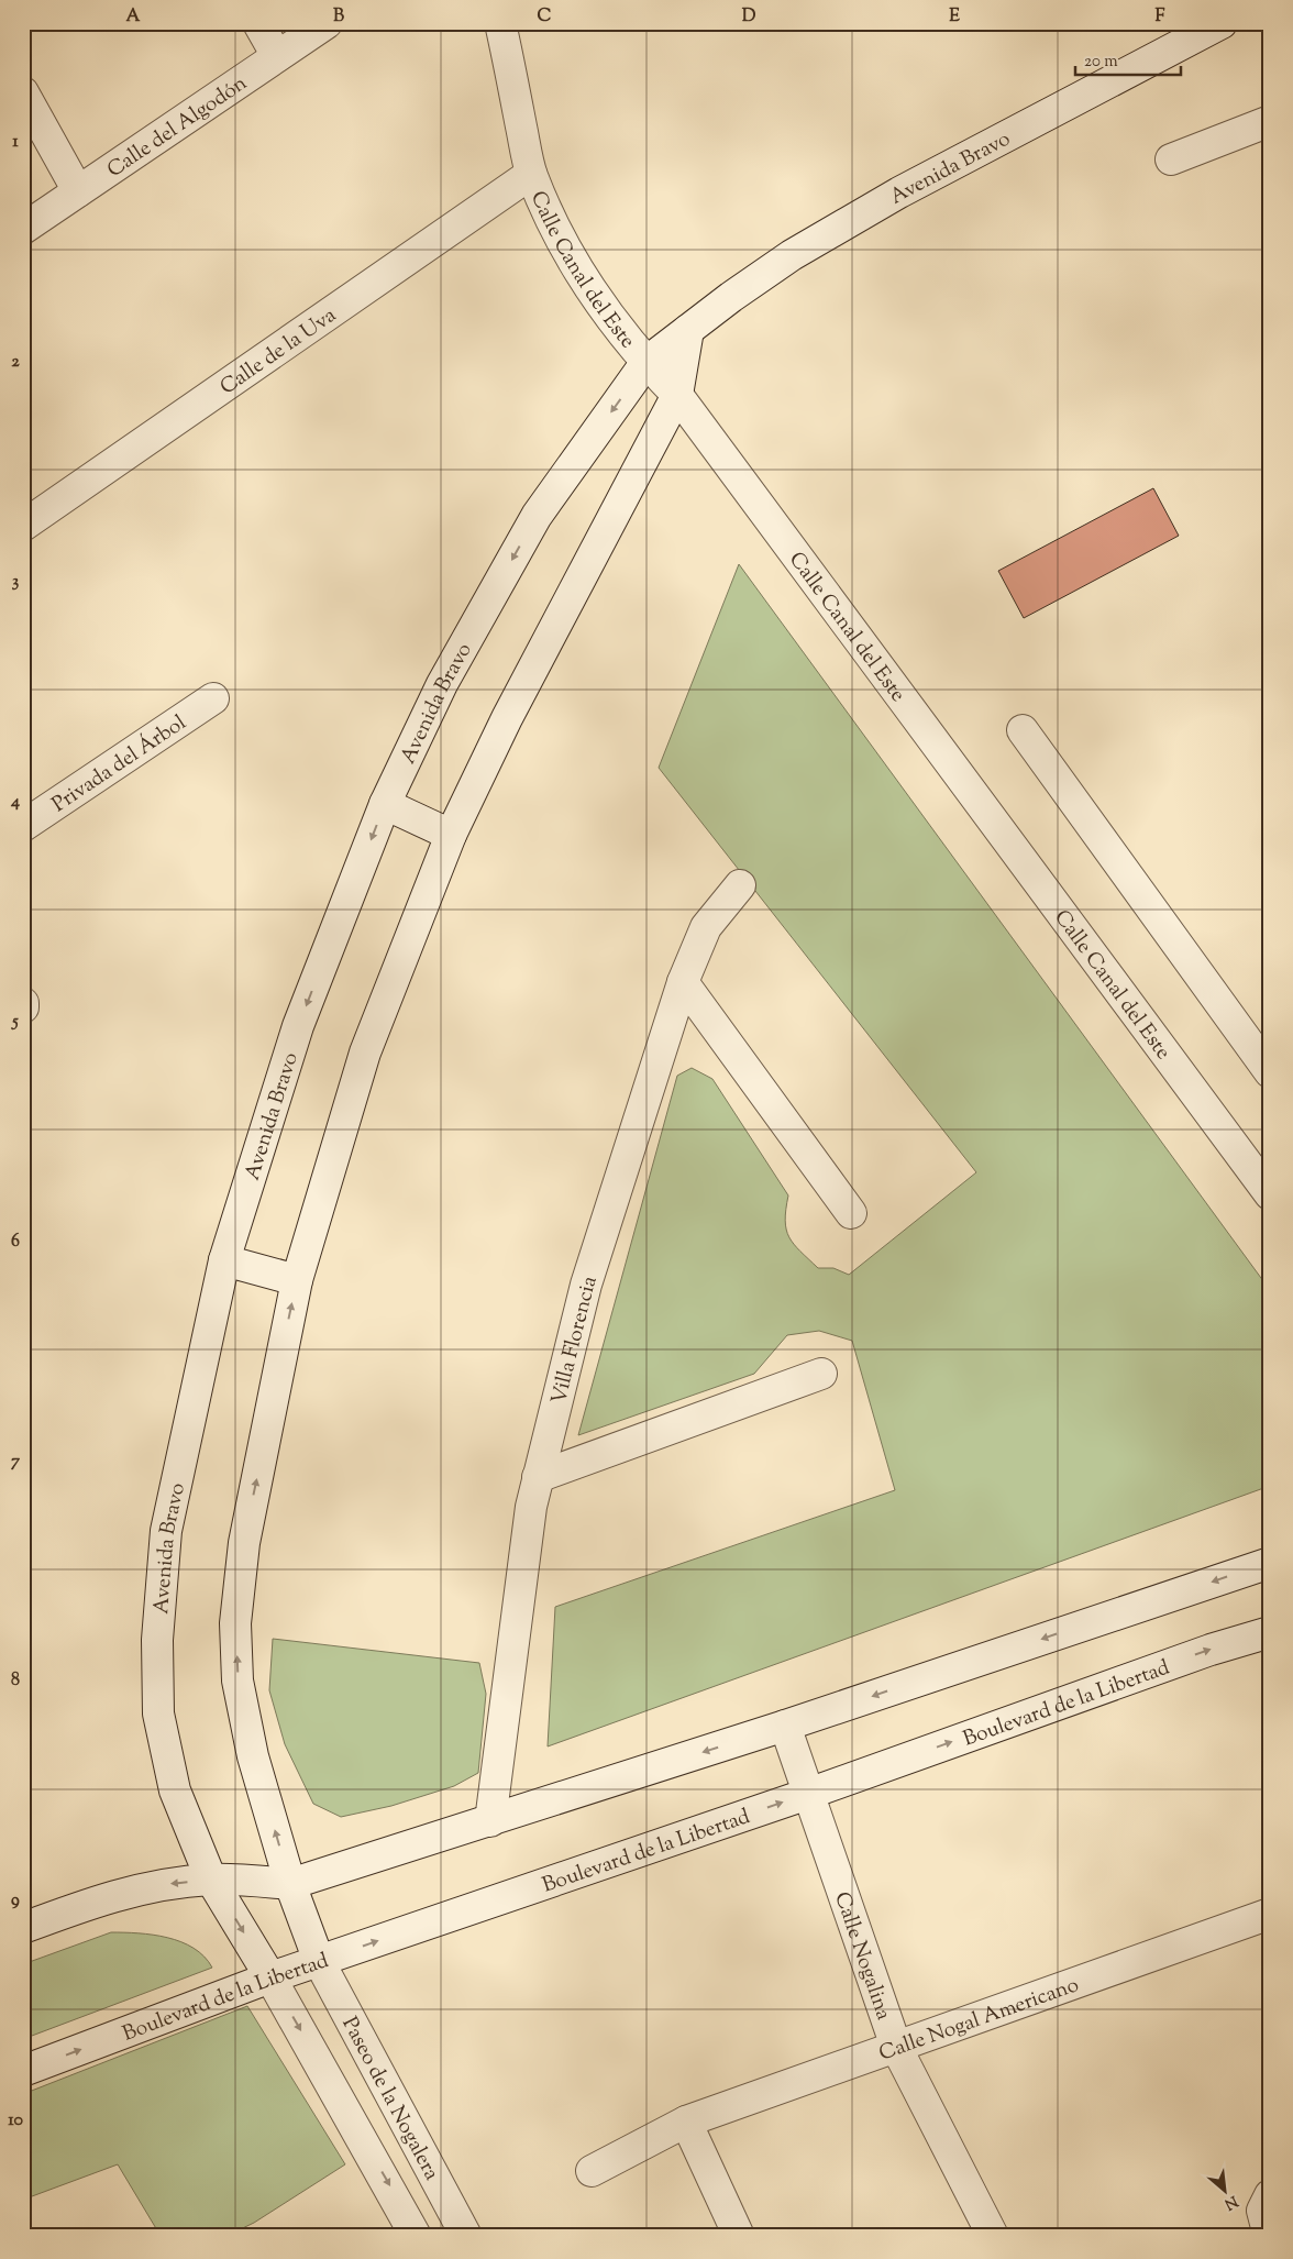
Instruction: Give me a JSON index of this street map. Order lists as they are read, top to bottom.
{
  "streets": {
    "street": [
      "Calle del Algodón",
      "Avenida Bravo",
      "Calle Canal del Este",
      "Calle de la Uva",
      "Privada del Árbol",
      "Villa Florencia",
      "Boulevard de la Libertad",
      "Calle Nogalina",
      "Calle Nogal Americano",
      "Paseo de la Nogalera"
    ]
  },
  "crossings": [
    ["Avenida Bravo", "Calle Canal del Este"],
    ["Avenida Bravo", "Boulevard de la Libertad"],
    ["Avenida Bravo", "Paseo de la Nogalera"],
    ["Calle Canal del Este", "Calle de la Uva"],
    ["Boulevard de la Libertad", "Calle Nogalina"],
    ["Boulevard de la Libertad", "Paseo de la Nogalera"],
    ["Calle Nogalina", "Calle Nogal Americano"]
  ],
  "scale_bar": "20 m",
  "north": "bottom right",
  "grid": {
    "columns": [
      "A",
      "B",
      "C",
      "D",
      "E",
      "F"
    ],
    "rows": [
      "1",
      "2",
      "3",
      "4",
      "5",
      "6",
      "7",
      "8",
      "9",
      "10"
    ]
  }
}
